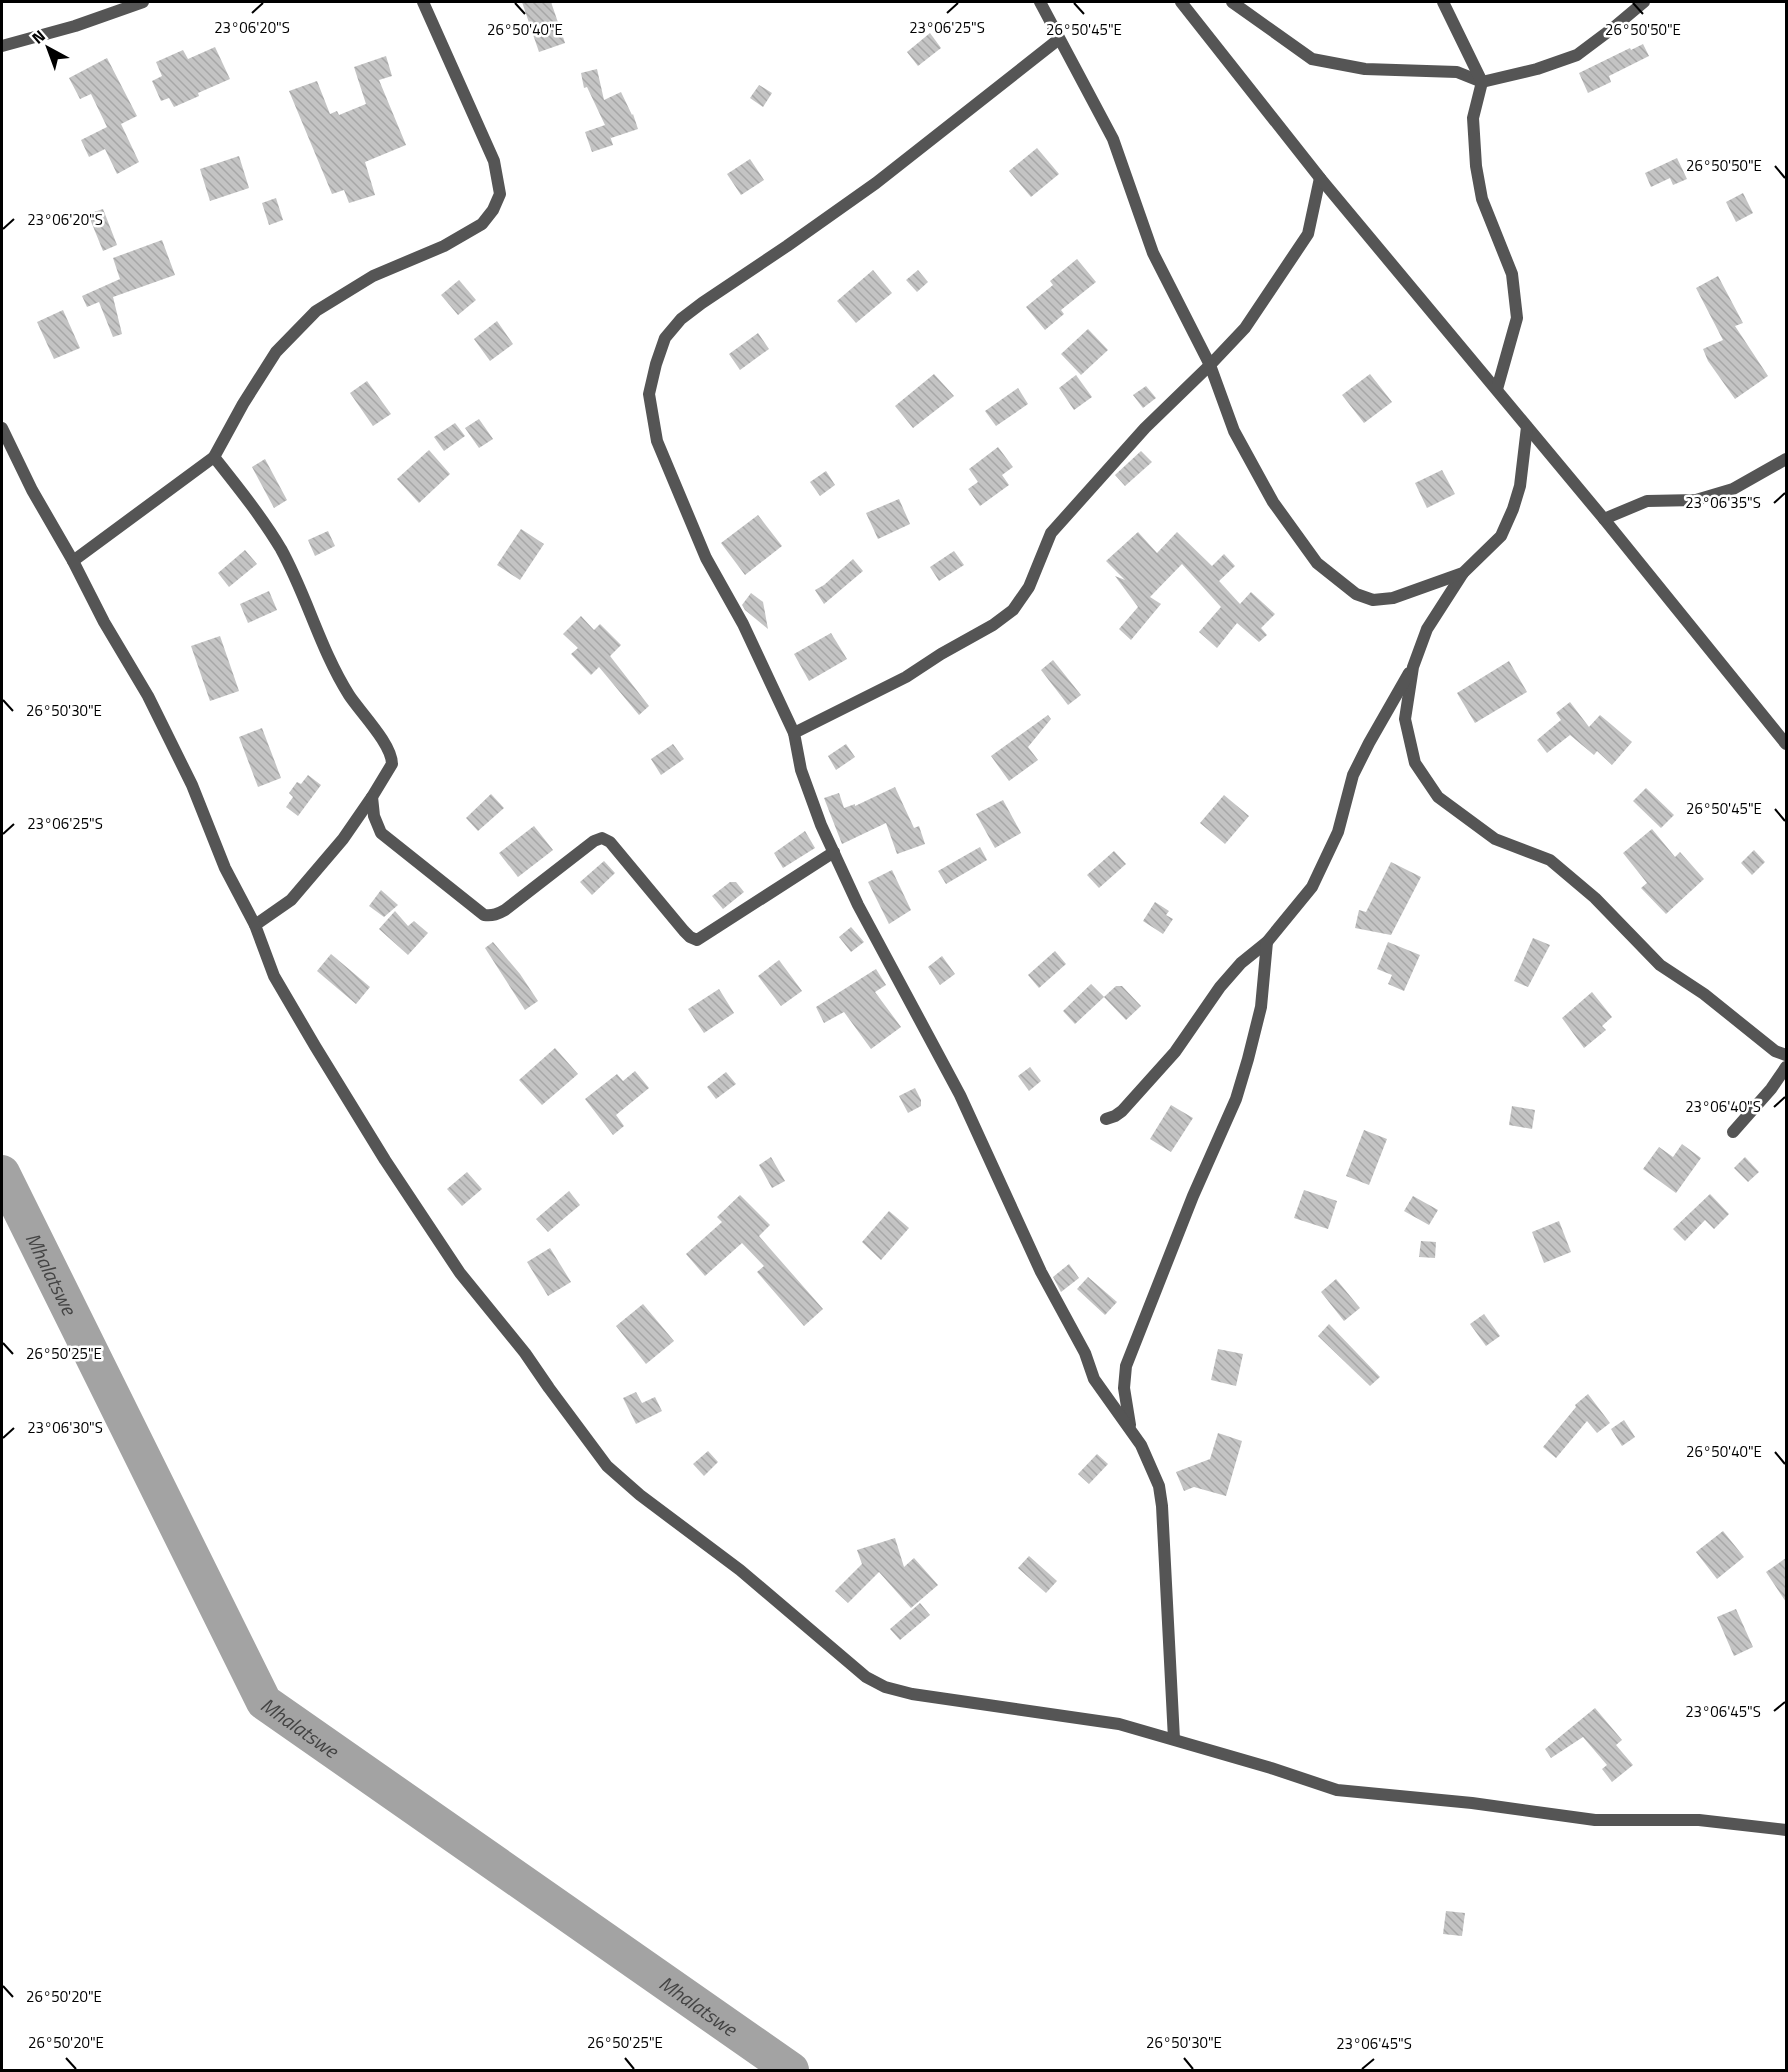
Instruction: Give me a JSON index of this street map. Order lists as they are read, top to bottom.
{
  "water": ["Mhalatswe"],
  "north": "top left",
  "coordinates": [
    "23°06'20\"S",
    "23°06'25\"S",
    "26°50'40\"E",
    "26°50'45\"E",
    "26°50'50\"E",
    "23°06'35\"S",
    "26°50'30\"E",
    "23°06'40\"S",
    "26°50'25\"E",
    "23°06'30\"S",
    "23°06'45\"S",
    "26°50'20\"E"
  ]
}
